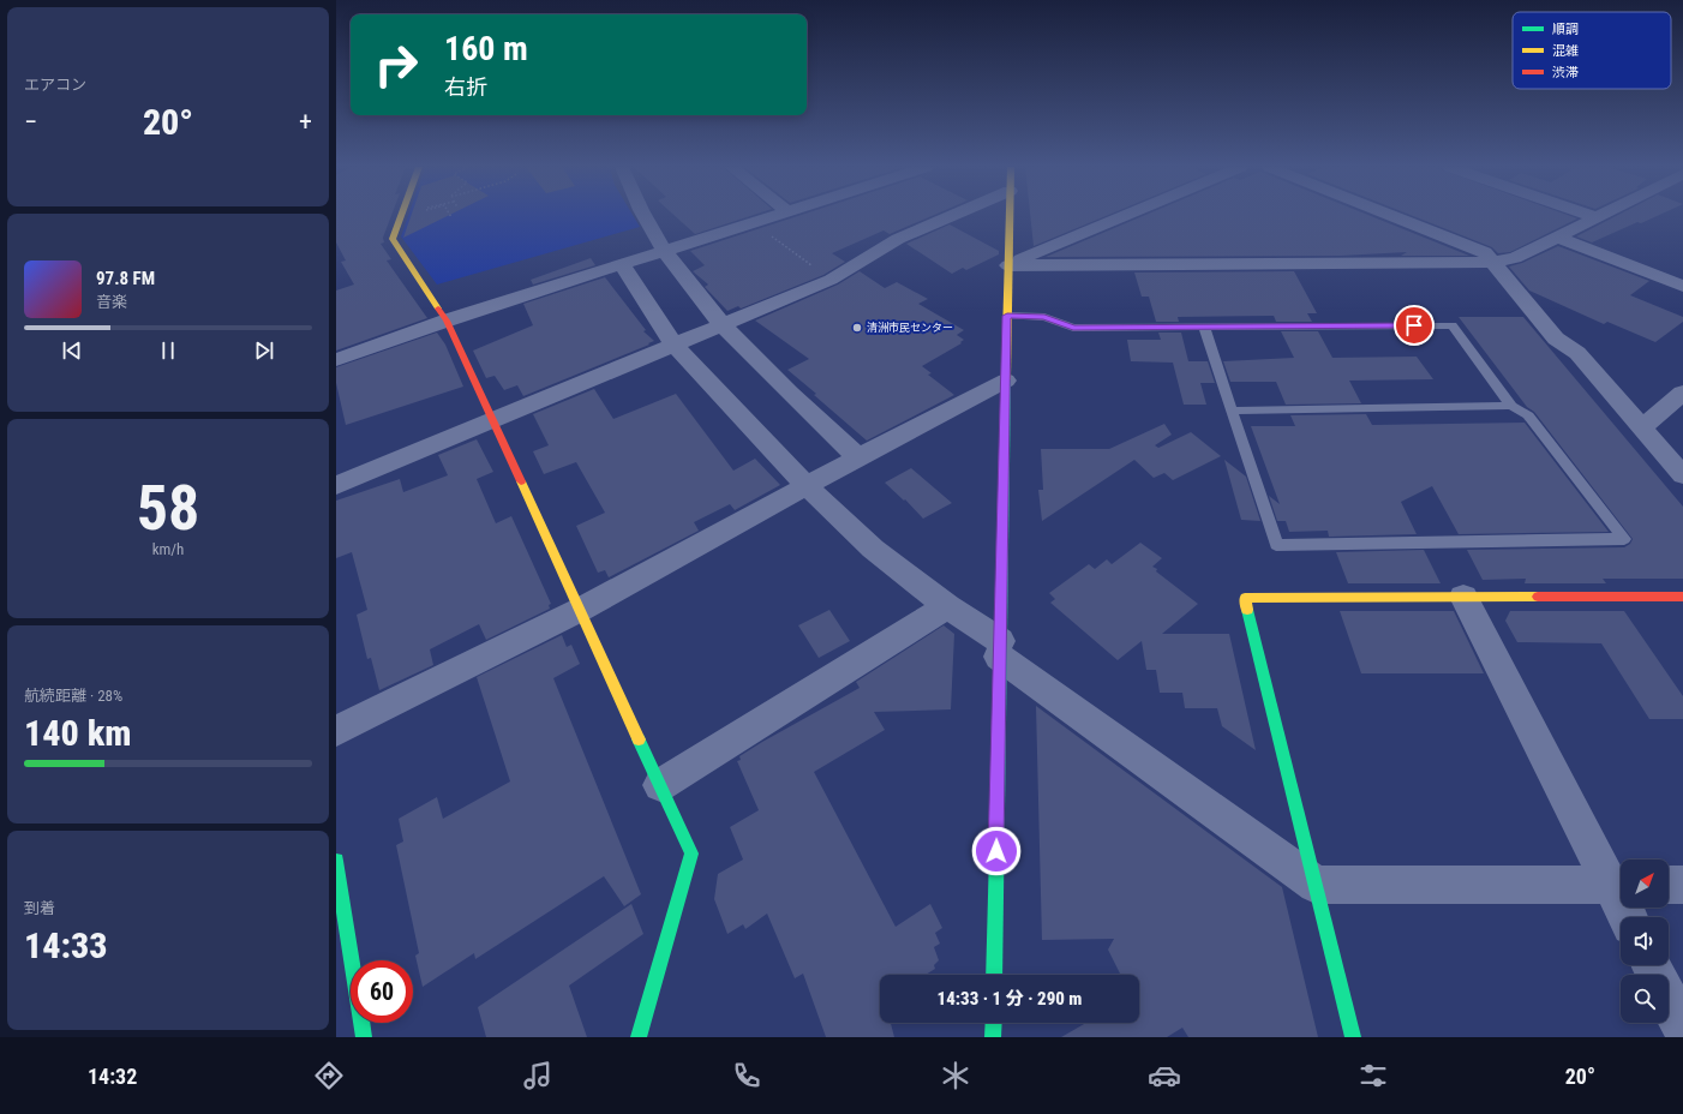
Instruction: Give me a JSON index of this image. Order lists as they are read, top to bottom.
{
  "places": ["清洲市民センター"],
  "legend": ["順調", "混雑", "渋滞"],
  "north": "top right",
  "page": {
    "tile": [
      "エアコン",
      ["58", "km/h"],
      ["航続距離 · 28%", "140 km"],
      ["到着", "14:33"]
    ],
    "turn": ["160 m", "右折"],
    "heat": ["−", "20°", "+"],
    "song": ["97.8 FM", "音楽"],
    "limit": "60",
    "trip": "14:33 · 1 分 · 290 m",
    "tabs": ["14:32", "20°"]
  }
}
